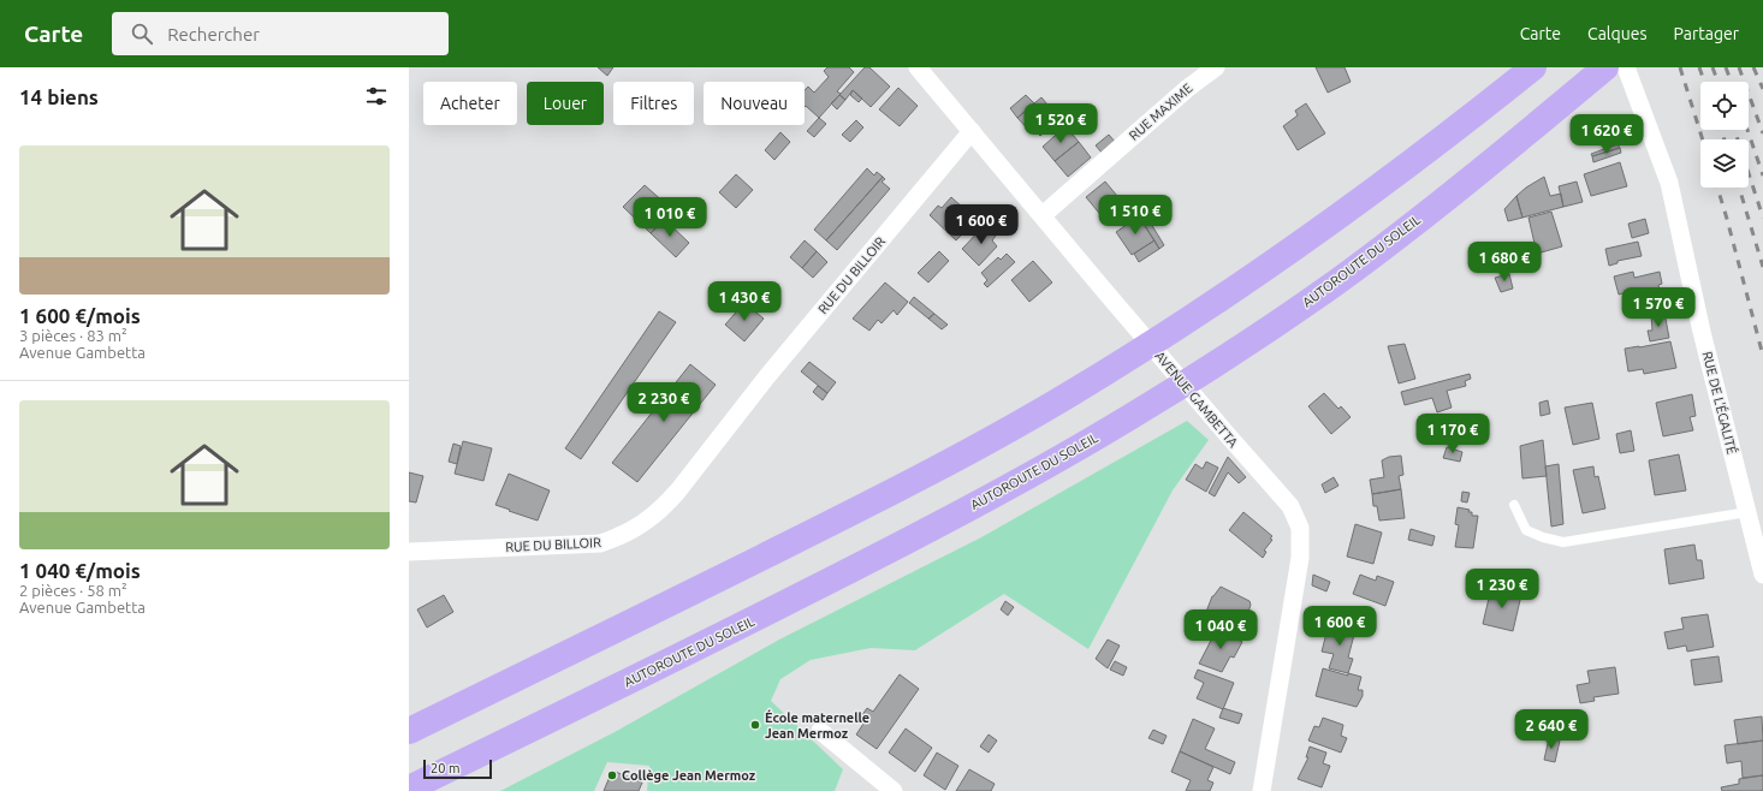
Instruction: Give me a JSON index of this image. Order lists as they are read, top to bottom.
{
  "streets": {
    "highway": ["AUTOROUTE DU SOLEIL"],
    "street": [
      "RUE MAXIME",
      "RUE DU BILLOIR",
      "AVENUE GAMBETTA",
      "RUE DE L'ÉGALITÉ"
    ]
  },
  "crossings": [
    ["RUE MAXIME", "AVENUE GAMBETTA"],
    ["RUE DU BILLOIR", "AVENUE GAMBETTA"]
  ],
  "places": ["École maternelle Jean Mermoz", "Collège Jean Mermoz"],
  "scale_bar": "20 m",
  "page": {
    "header": "Carte",
    "search": "Rechercher",
    "nav": ["Carte", "Calques", "Partager"],
    "heading": "14 biens",
    "chip": [
      "Acheter",
      "Louer",
      "Filtres",
      "Nouveau"
    ],
    "price": [
      "1 520 €",
      "1 620 €",
      "1 510 €",
      "1 010 €",
      "1 600 €",
      "1 680 €",
      "1 430 €",
      "1 570 €",
      "2 230 €",
      "1 170 €",
      "1 230 €",
      "1 600 €",
      "1 040 €",
      "2 640 €"
    ],
    "list": [
      {
        "name": "1 600 €/mois",
        "note": "3 pièces · 83 m² · Avenue Gambetta"
      },
      {
        "name": "1 040 €/mois",
        "note": "2 pièces · 58 m² · Avenue Gambetta"
      }
    ],
    "scale": "20 m"
  }
}
